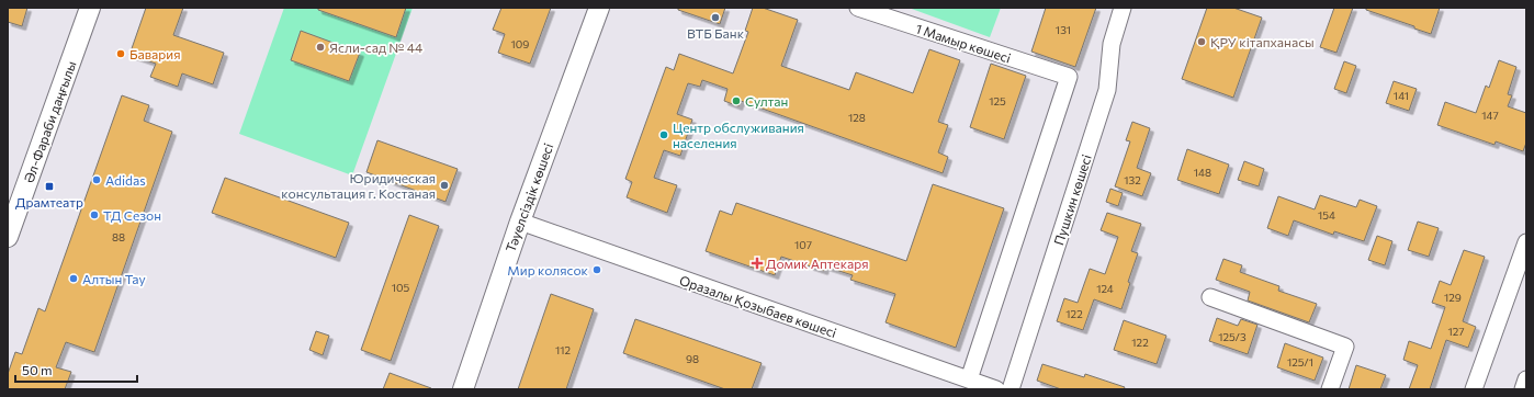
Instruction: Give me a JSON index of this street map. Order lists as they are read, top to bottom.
{
  "streets": {
    "main road": ["Әл-Фараби даңғылы", "Тәуелсіздік көшесі"],
    "street": ["1 Мамыр көшесі", "Пушкин көшесі", "Оразалы Қозыбаев көшесі"]
  },
  "crossings": [
    ["1 Мамыр көшесі", "Оразалы Қозыбаев көшесі"],
    ["Тәуелсіздік көшесі", "Оразалы Қозыбаев көшесі"]
  ],
  "places": {
    "other": [
      "ВТБ Банк",
      "ҚРУ кітапханасы",
      "Ясли-сад № 44",
      "Бавария",
      "Султан",
      "Центр обслуживания населения",
      "Adidas",
      "Юридическая консультация г. Костаная",
      "ТД Сезон",
      "Мир колясок",
      "Алтын Тау"
    ],
    "transit": ["Драмтеатр"],
    "health": ["Домик Аптекаря"]
  },
  "house_numbers": [
    "131",
    "109",
    "141",
    "125",
    "147",
    "128",
    "148",
    "132",
    "154",
    "88",
    "107",
    "105",
    "124",
    "129",
    "122",
    "127",
    "125/3",
    "122",
    "112",
    "98",
    "125/1"
  ],
  "scale_bar": "50 m"
}
